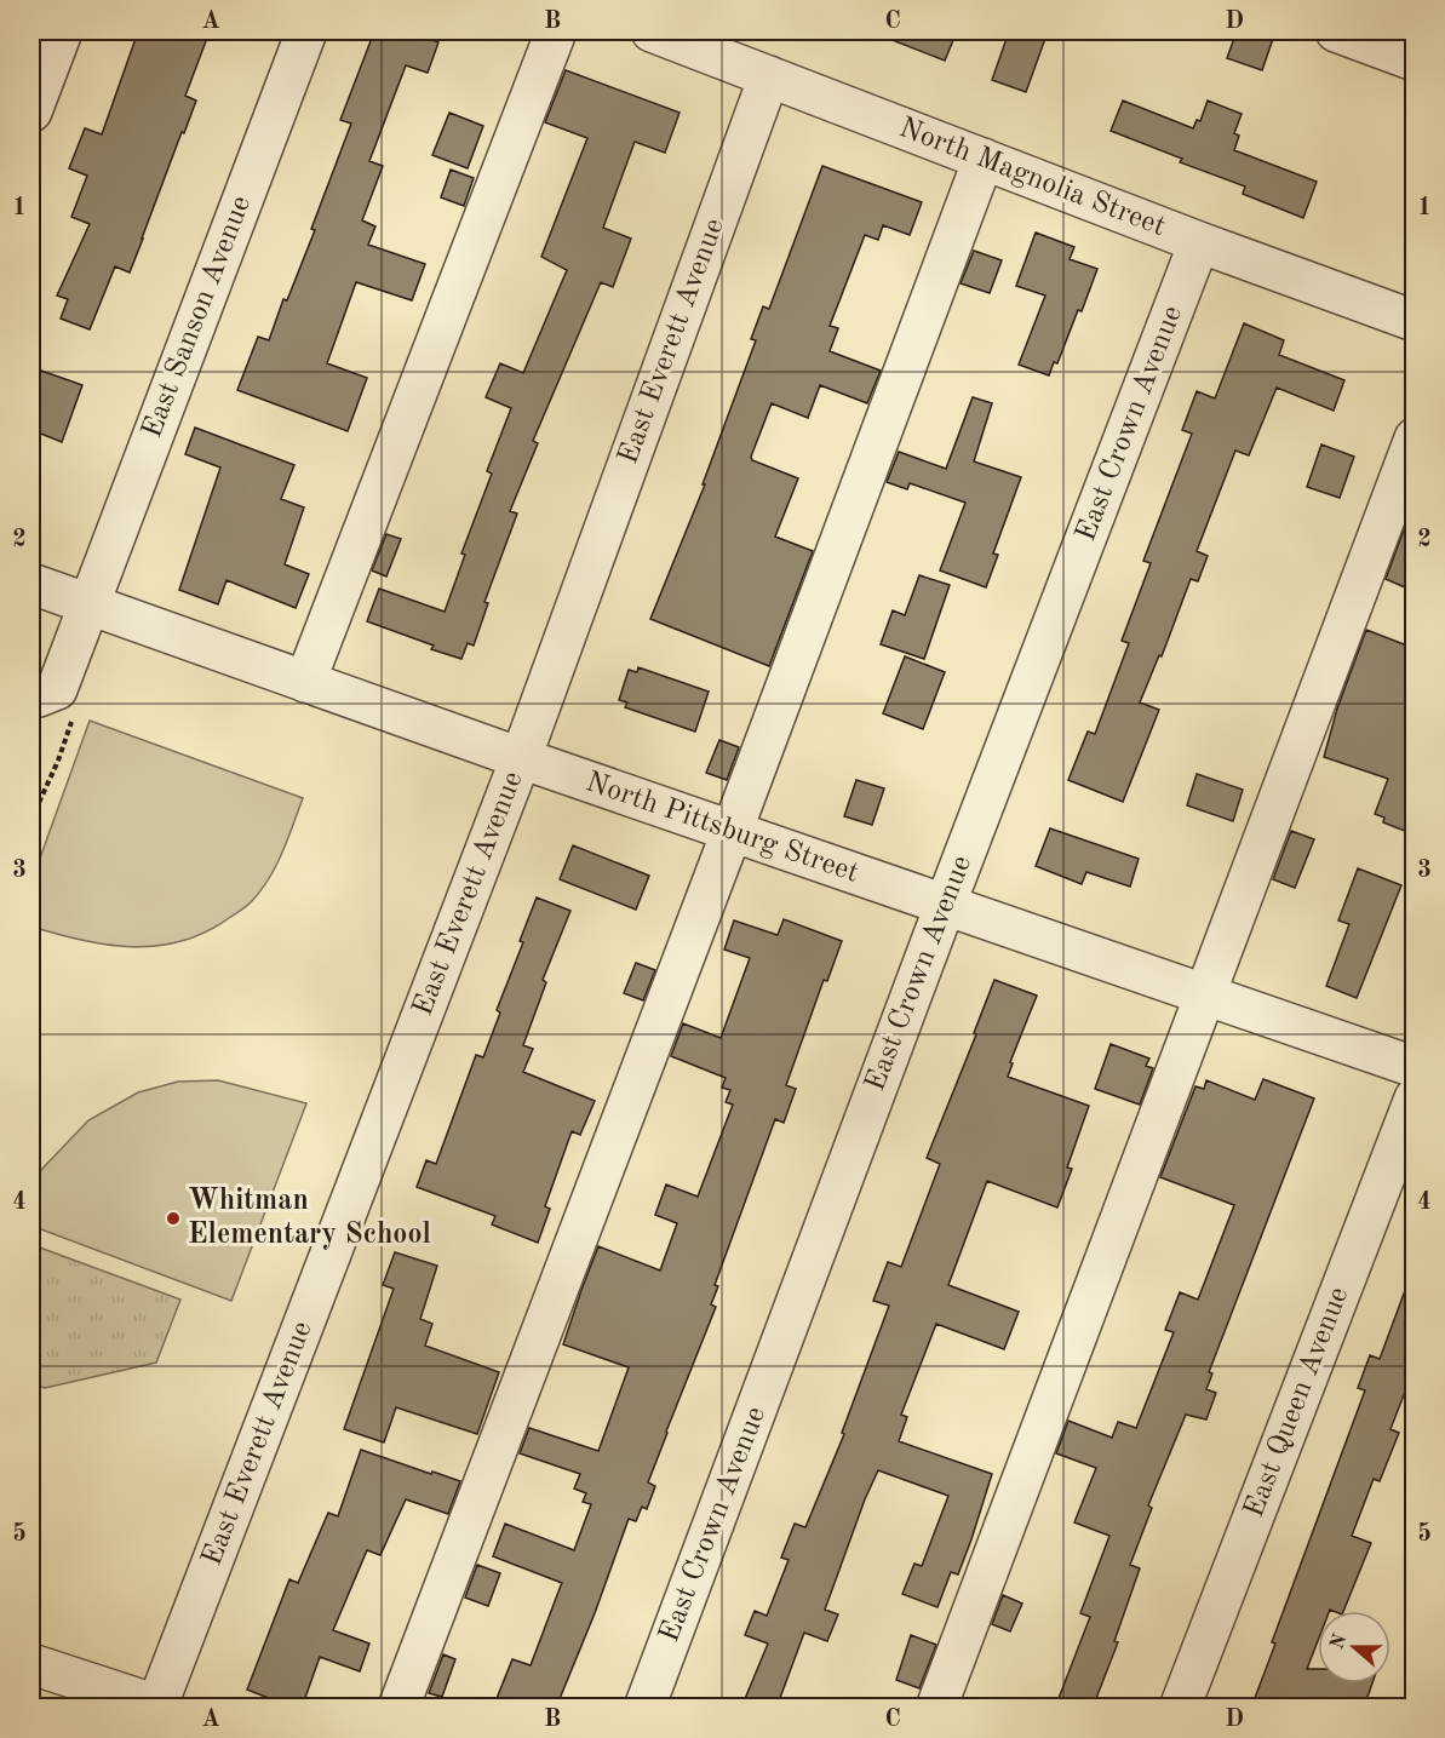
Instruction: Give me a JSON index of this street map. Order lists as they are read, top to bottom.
{
  "streets": {
    "street": [
      "North Magnolia Street",
      "East Sanson Avenue",
      "East Everett Avenue",
      "East Crown Avenue",
      "North Pittsburg Street",
      "East Queen Avenue"
    ]
  },
  "crossings": [
    ["North Magnolia Street", "East Everett Avenue"],
    ["North Magnolia Street", "East Crown Avenue"],
    ["East Sanson Avenue", "North Pittsburg Street"],
    ["East Everett Avenue", "North Pittsburg Street"],
    ["East Crown Avenue", "North Pittsburg Street"]
  ],
  "places": ["Whitman Elementary School"],
  "north": "left",
  "grid": {
    "columns": [
      "A",
      "B",
      "C",
      "D"
    ],
    "rows": [
      "1",
      "2",
      "3",
      "4",
      "5"
    ]
  }
}
